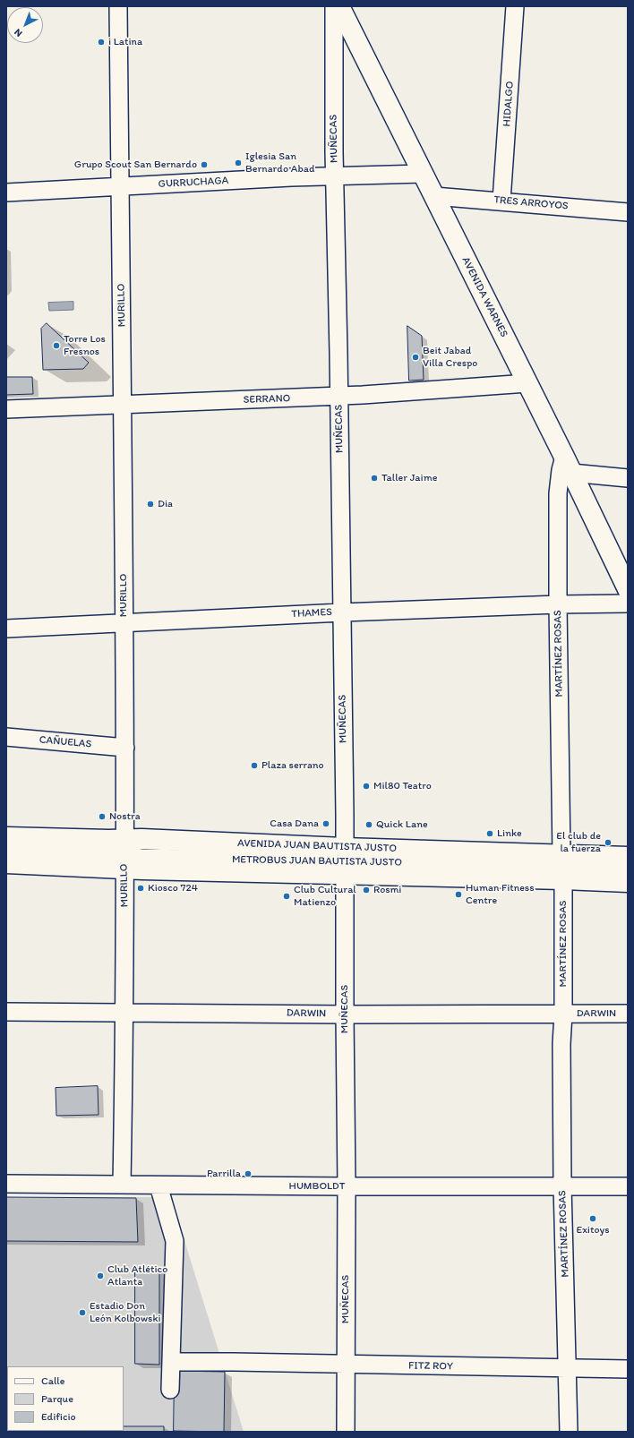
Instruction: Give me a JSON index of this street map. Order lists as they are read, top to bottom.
{
  "streets": {
    "main road": ["AVENIDA WARNES", "AVENIDA JUAN BAUTISTA JUSTO"],
    "street": [
      "HIDALGO",
      "MUÑECAS",
      "GURRUCHAGA",
      "TRES ARROYOS",
      "MURILLO",
      "SERRANO",
      "THAMES",
      "MARTÍNEZ ROSAS",
      "CAÑUELAS",
      "DARWIN",
      "HUMBOLDT",
      "FITZ ROY"
    ]
  },
  "crossings": [
    ["HIDALGO", "TRES ARROYOS"],
    ["MUÑECAS", "GURRUCHAGA"],
    ["MUÑECAS", "SERRANO"],
    ["MUÑECAS", "THAMES"],
    ["MUÑECAS", "AVENIDA JUAN BAUTISTA JUSTO"],
    ["MUÑECAS", "DARWIN"],
    ["MUÑECAS", "HUMBOLDT"],
    ["MUÑECAS", "FITZ ROY"],
    ["GURRUCHAGA", "AVENIDA WARNES"],
    ["GURRUCHAGA", "MURILLO"],
    ["TRES ARROYOS", "AVENIDA WARNES"],
    ["AVENIDA WARNES", "SERRANO"],
    ["AVENIDA WARNES", "THAMES"],
    ["AVENIDA WARNES", "MARTÍNEZ ROSAS"],
    ["MURILLO", "SERRANO"],
    ["MURILLO", "THAMES"],
    ["MURILLO", "CAÑUELAS"],
    ["MURILLO", "AVENIDA JUAN BAUTISTA JUSTO"],
    ["MURILLO", "DARWIN"],
    ["MURILLO", "HUMBOLDT"],
    ["THAMES", "MARTÍNEZ ROSAS"],
    ["MARTÍNEZ ROSAS", "AVENIDA JUAN BAUTISTA JUSTO"],
    ["MARTÍNEZ ROSAS", "DARWIN"],
    ["MARTÍNEZ ROSAS", "HUMBOLDT"],
    ["MARTÍNEZ ROSAS", "FITZ ROY"]
  ],
  "places": [
    "i Latina",
    "Iglesia San Bernardo Abad",
    "Grupo Scout San Bernardo",
    "Torre Los Fresnos",
    "Beit Jabad Villa Crespo",
    "Taller Jaime",
    "Dia",
    "Plaza serrano",
    "Mil80 Teatro",
    "Nostra",
    "Casa Dana",
    "Quick Lane",
    "Linke",
    "El club de la fuerza",
    "Kiosco 724",
    "Rosmi",
    "Human Fitness Centre",
    "Club Cultural Matienzo",
    "Parrilla",
    "Exitoys",
    "Club Atlético Atlanta",
    "Estadio Don León Kolbowski"
  ],
  "legend": ["Calle", "Parque", "Edificio"],
  "north": "bottom left"
}
